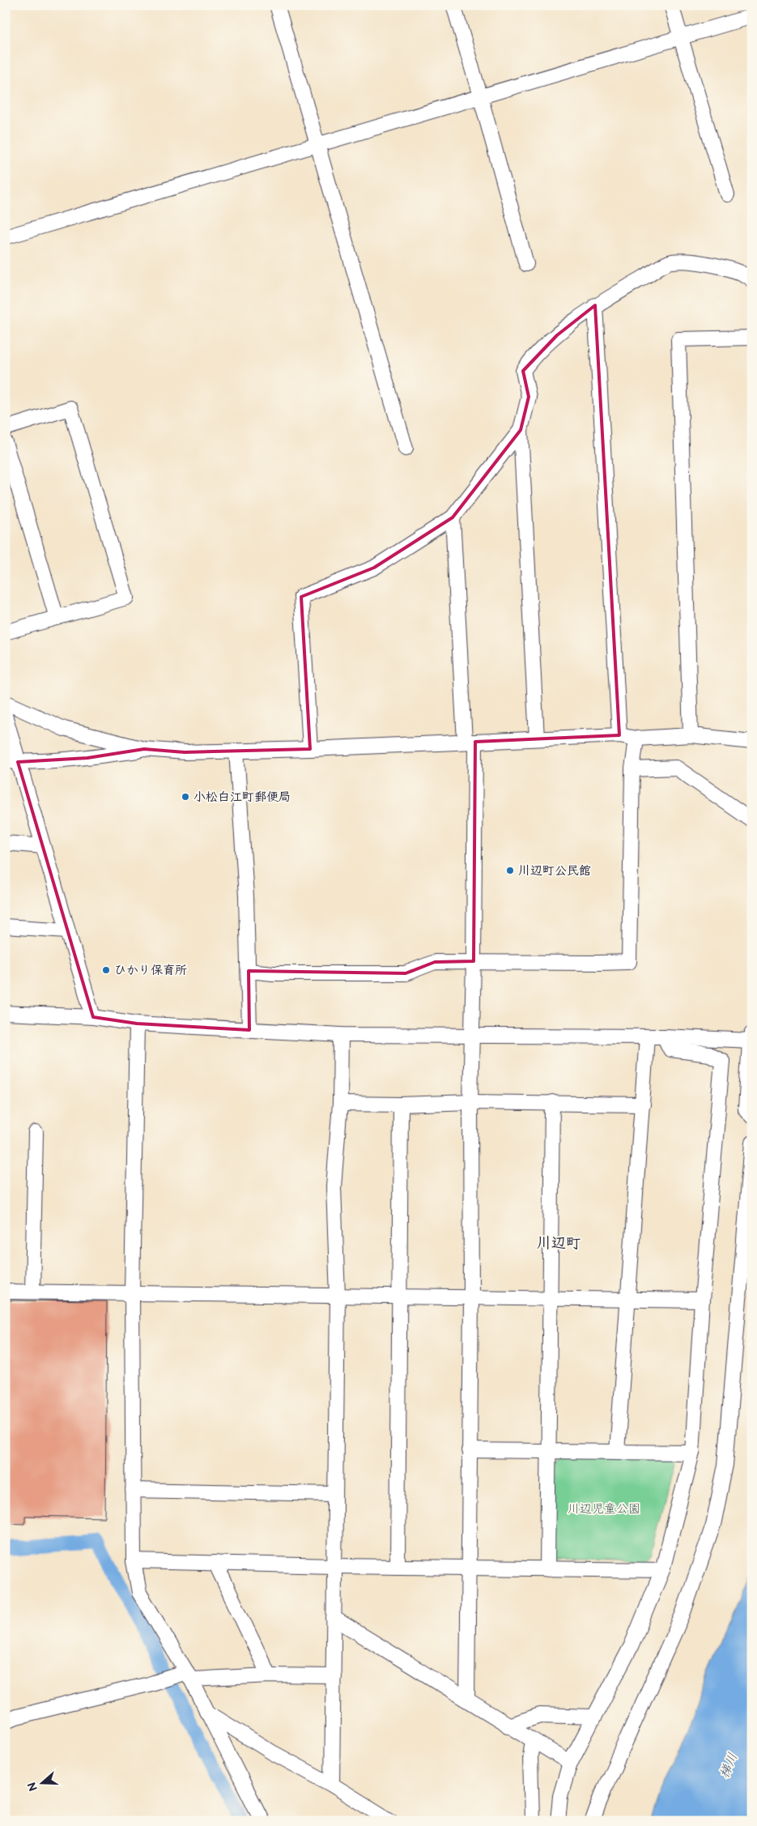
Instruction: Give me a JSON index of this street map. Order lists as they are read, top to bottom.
{
  "districts": ["川辺町"],
  "water": ["梯川"],
  "parks": ["川辺児童公園"],
  "places": ["小松白江町郵便局", "川辺町公民館", "ひかり保育所"],
  "north": "left"
}
